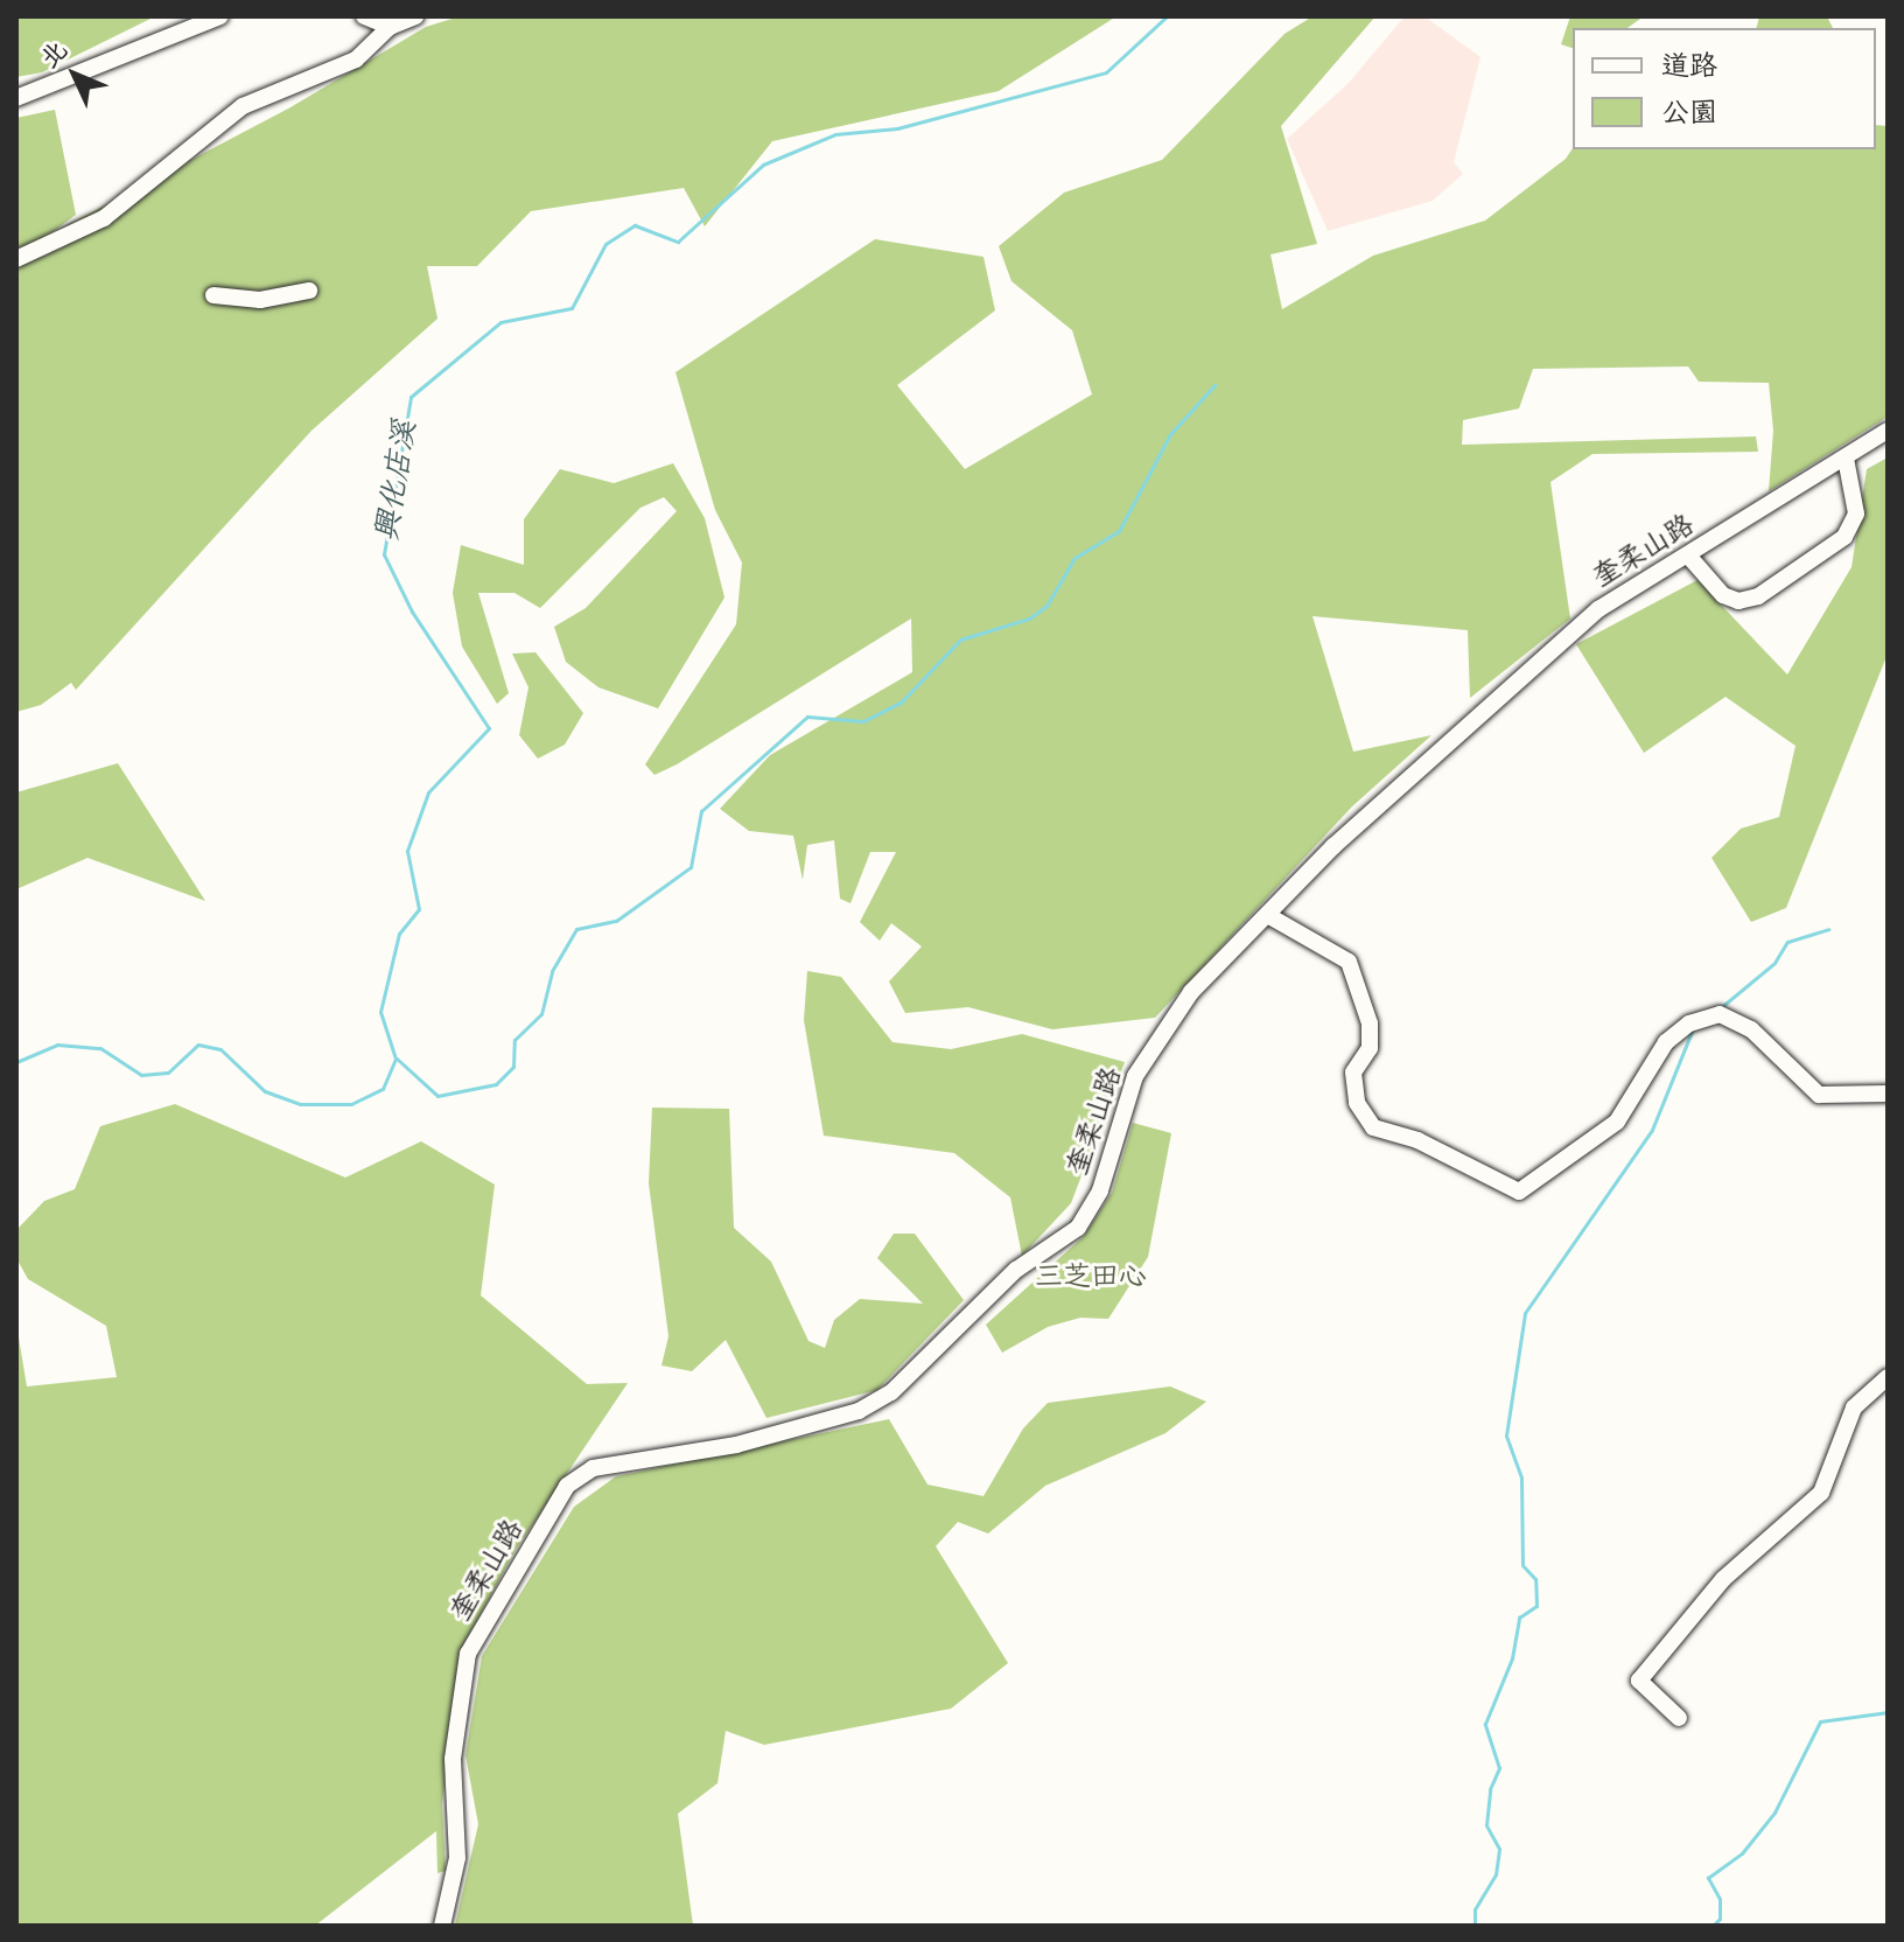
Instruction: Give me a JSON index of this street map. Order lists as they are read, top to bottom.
{
  "streets": {
    "street": ["奎柔山路"]
  },
  "water": ["興化店溪"],
  "parks": ["三芝田心"],
  "legend": ["道路", "公園"],
  "north": "top left"
}
